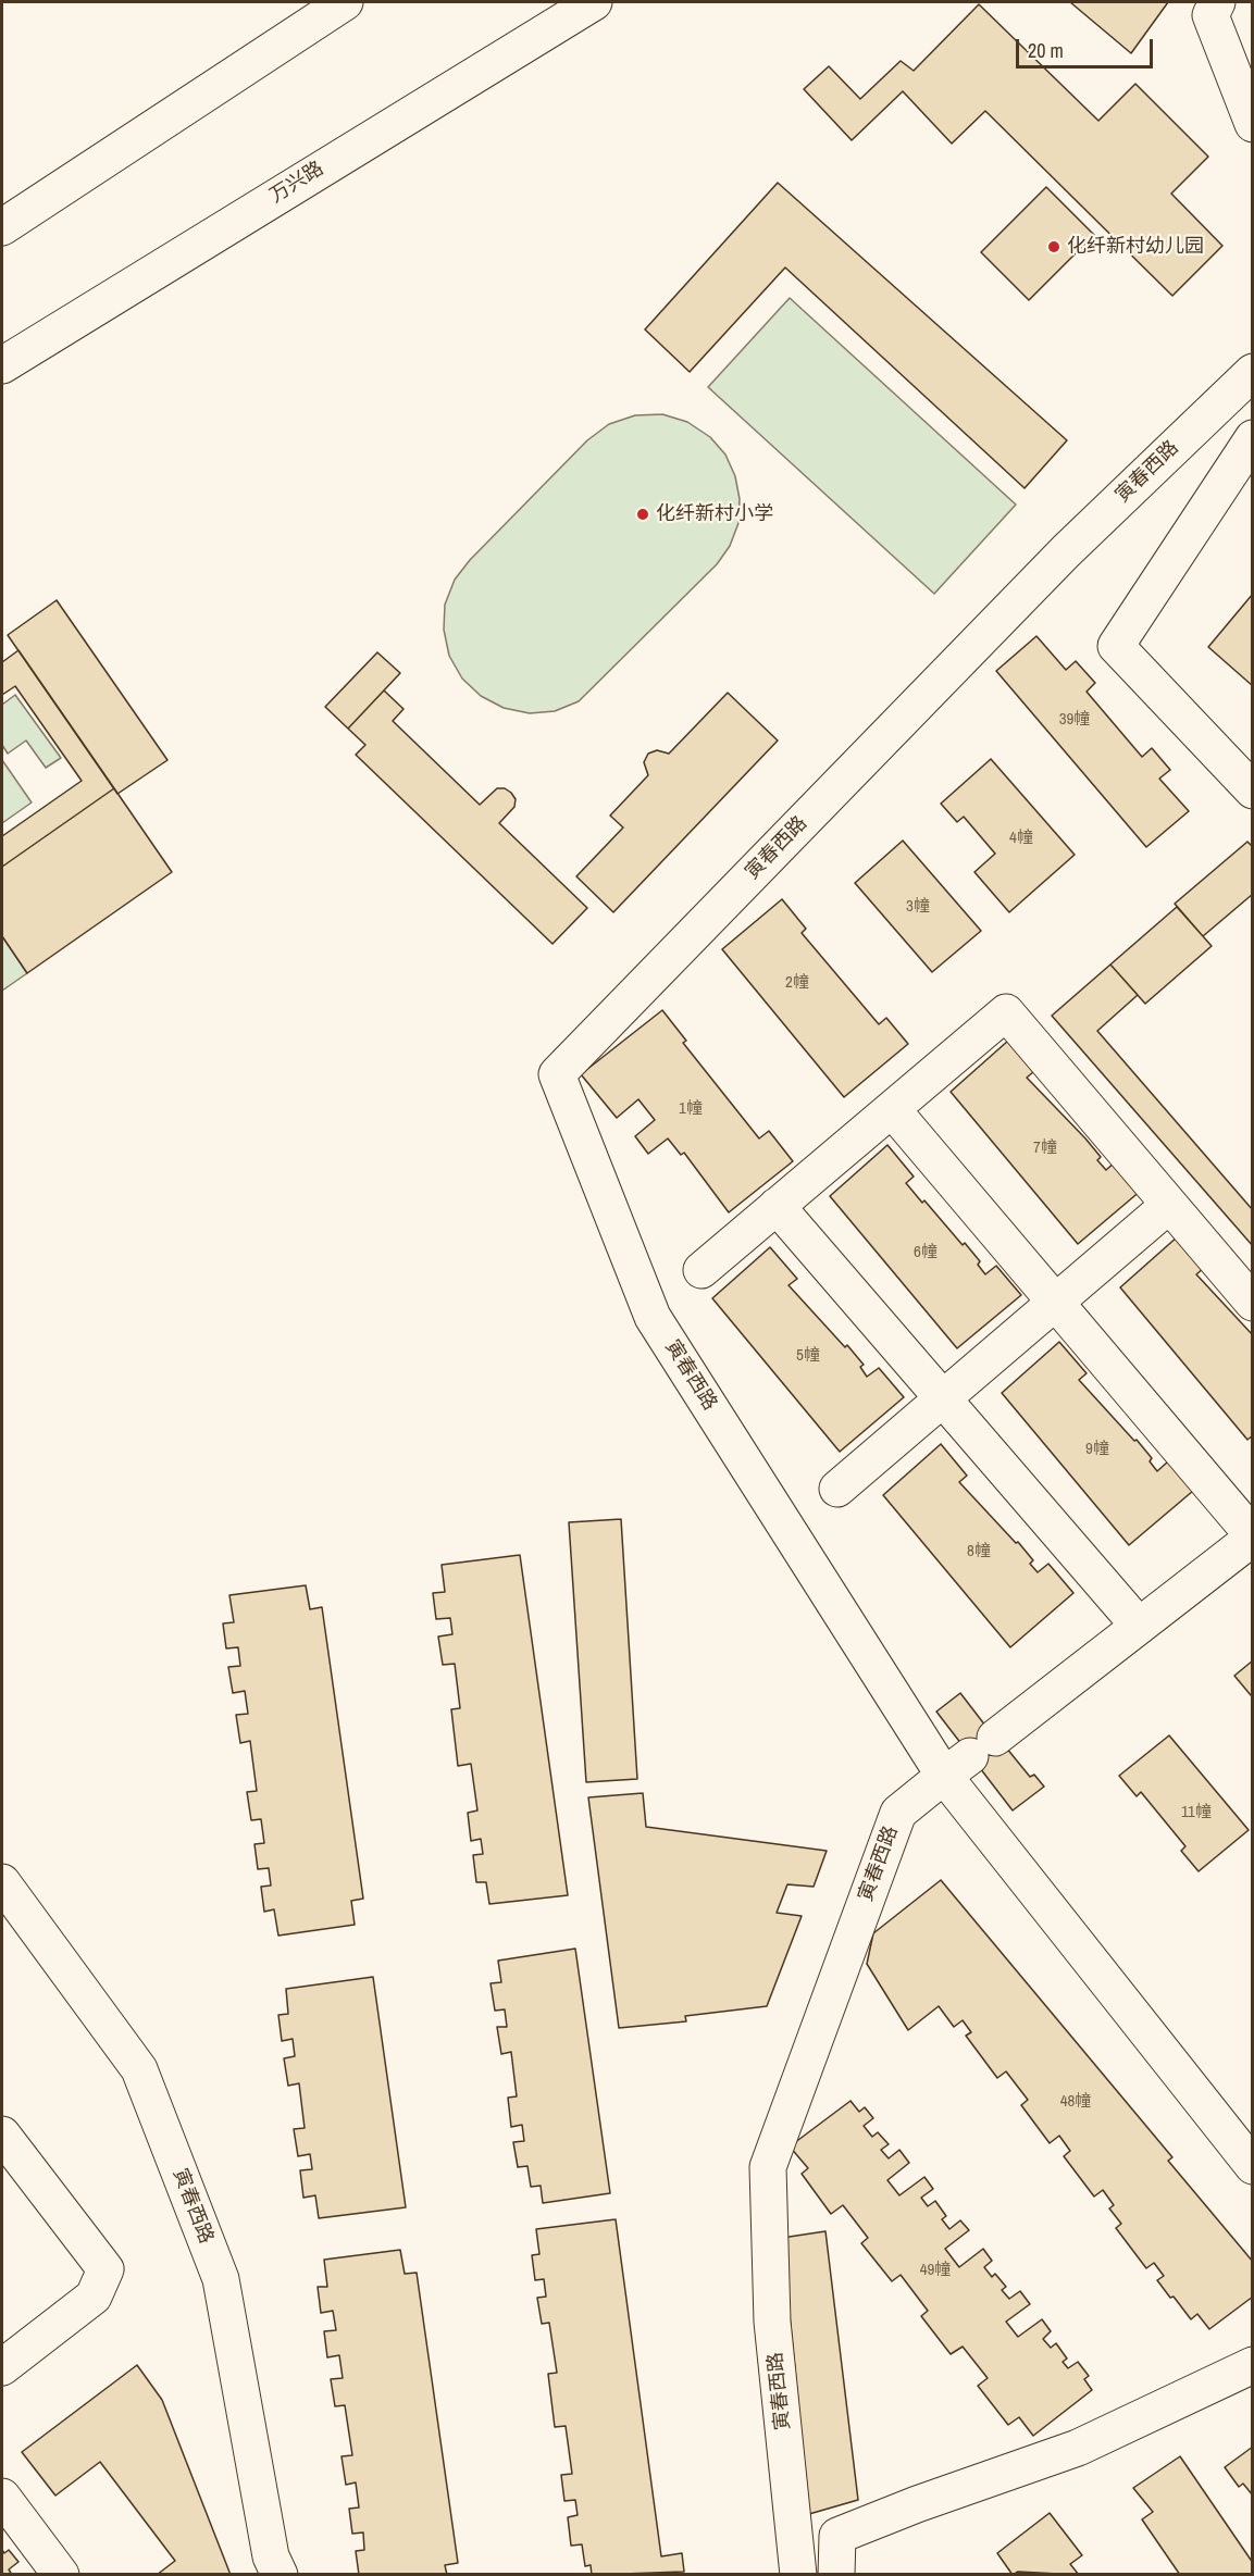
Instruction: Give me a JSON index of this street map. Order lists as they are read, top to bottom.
{
  "streets": {
    "street": ["万兴路", "寅春西路"]
  },
  "places": ["化纤新村幼儿园", "化纤新村小学"],
  "house_numbers": [
    "39幢",
    "4幢",
    "3幢",
    "2幢",
    "1幢",
    "7幢",
    "6幢",
    "5幢",
    "9幢",
    "8幢",
    "11幢",
    "48幢",
    "49幢"
  ],
  "scale_bar": "20 m"
}
